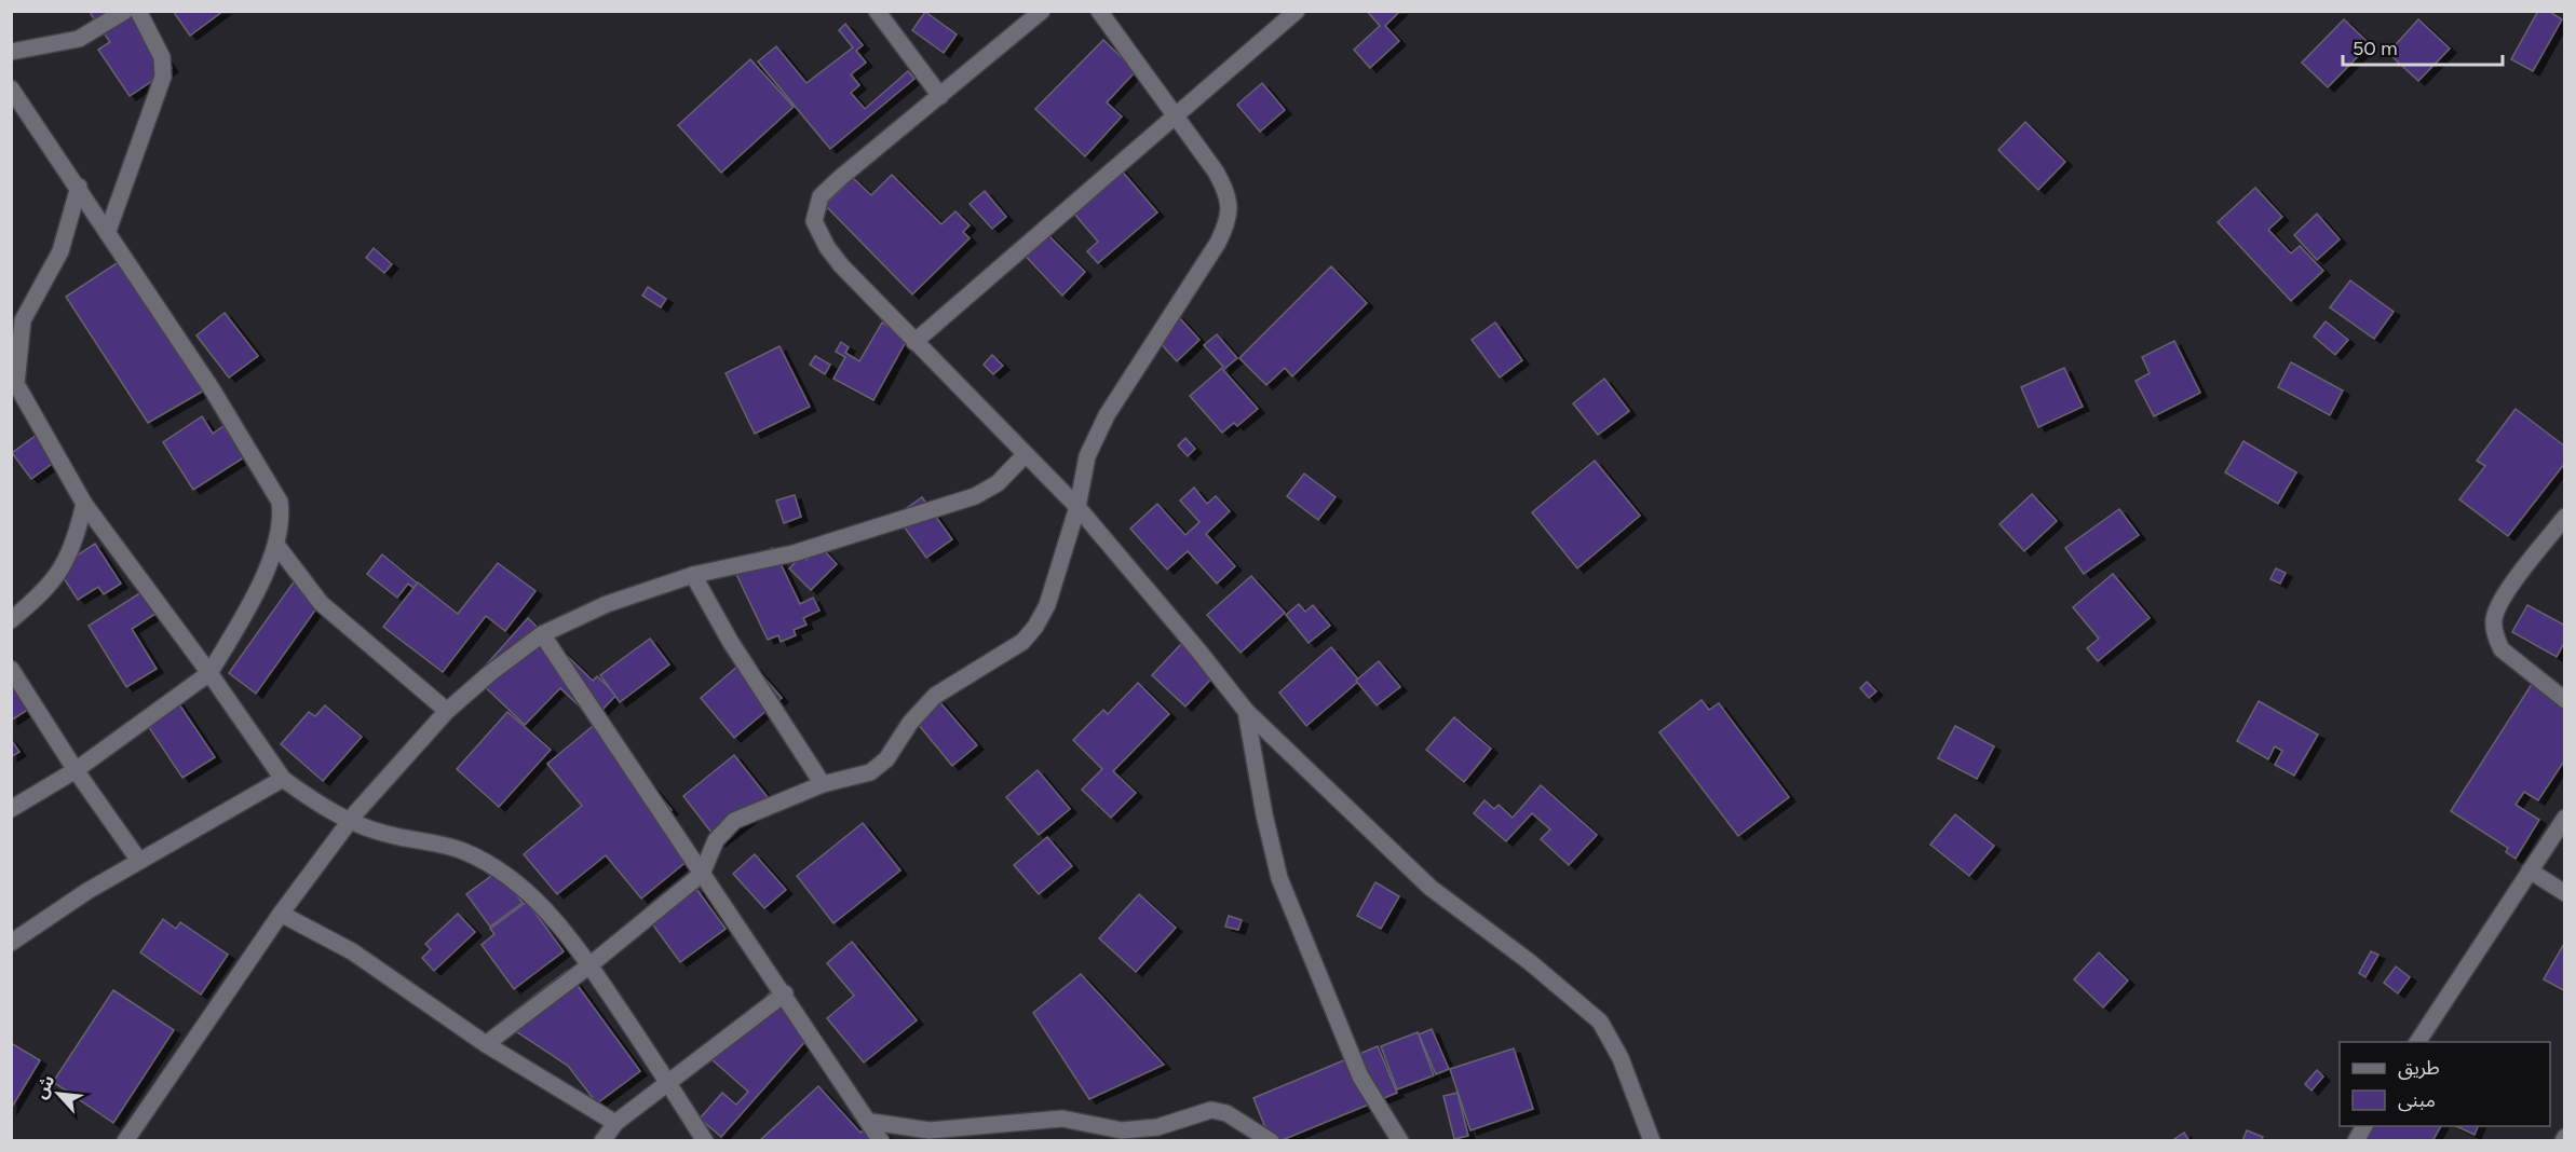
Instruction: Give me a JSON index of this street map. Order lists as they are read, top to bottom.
{
  "legend": ["طريق", "مبنى"],
  "scale_bar": "50 m",
  "north": "top left"
}
